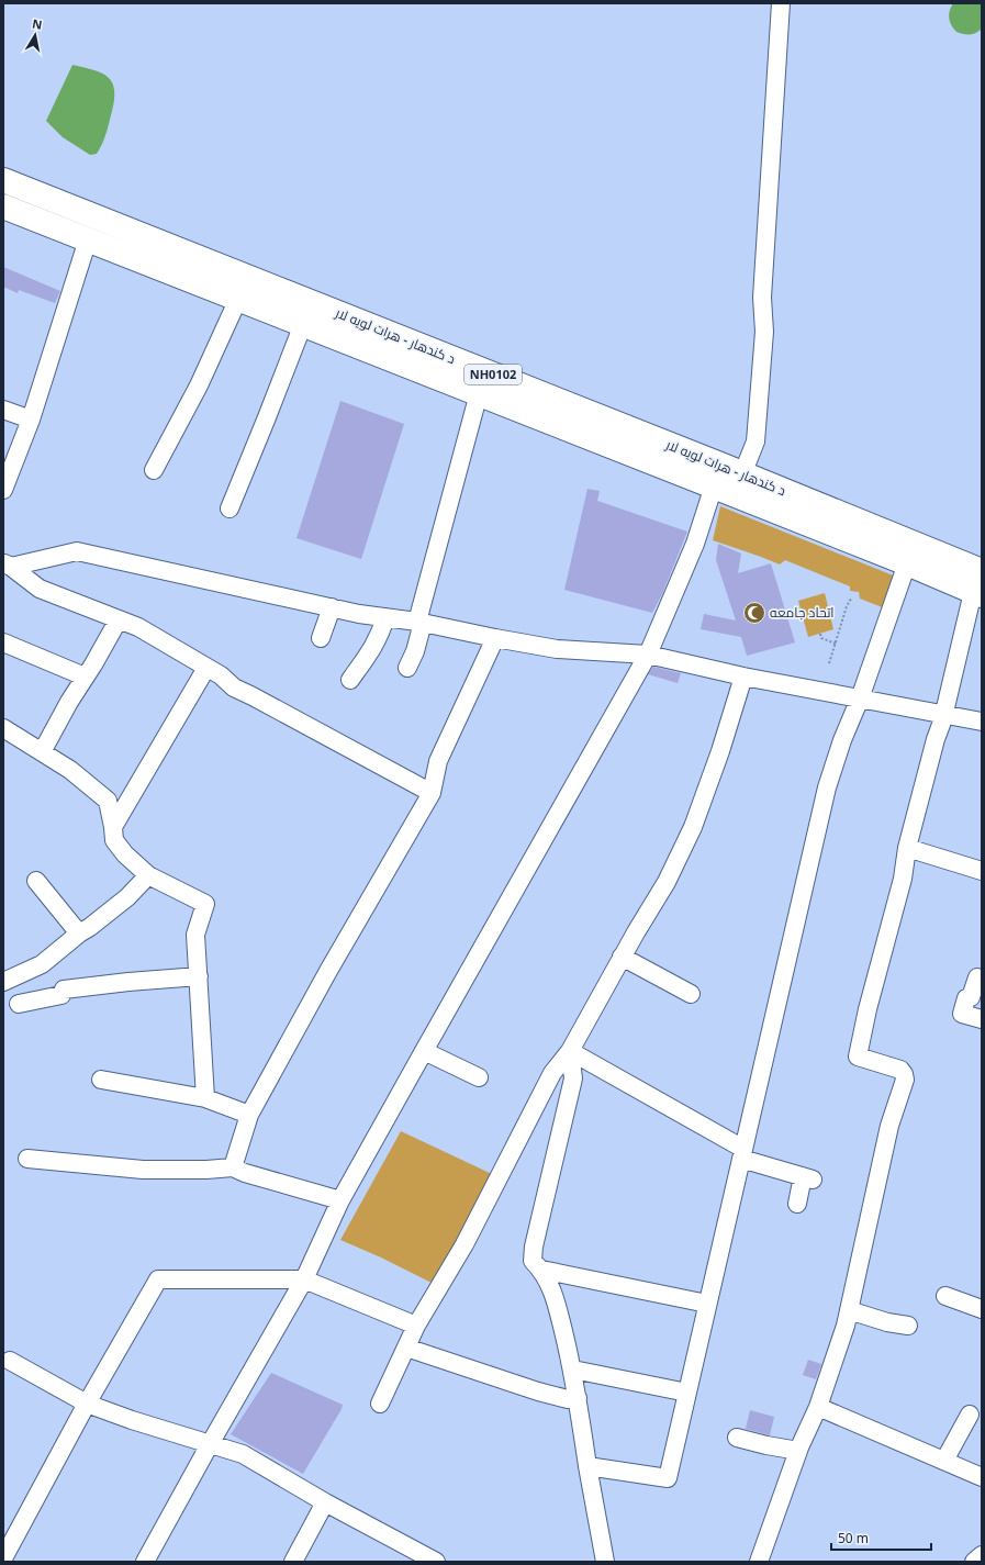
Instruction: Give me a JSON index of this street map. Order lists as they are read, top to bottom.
{
  "streets": {
    "highway": ["د کندهار - هرات لويه لار", "NH0102"]
  },
  "places": {
    "mosque": ["اتحاد جامعه"]
  },
  "scale_bar": "50 m",
  "north": "top"
}
